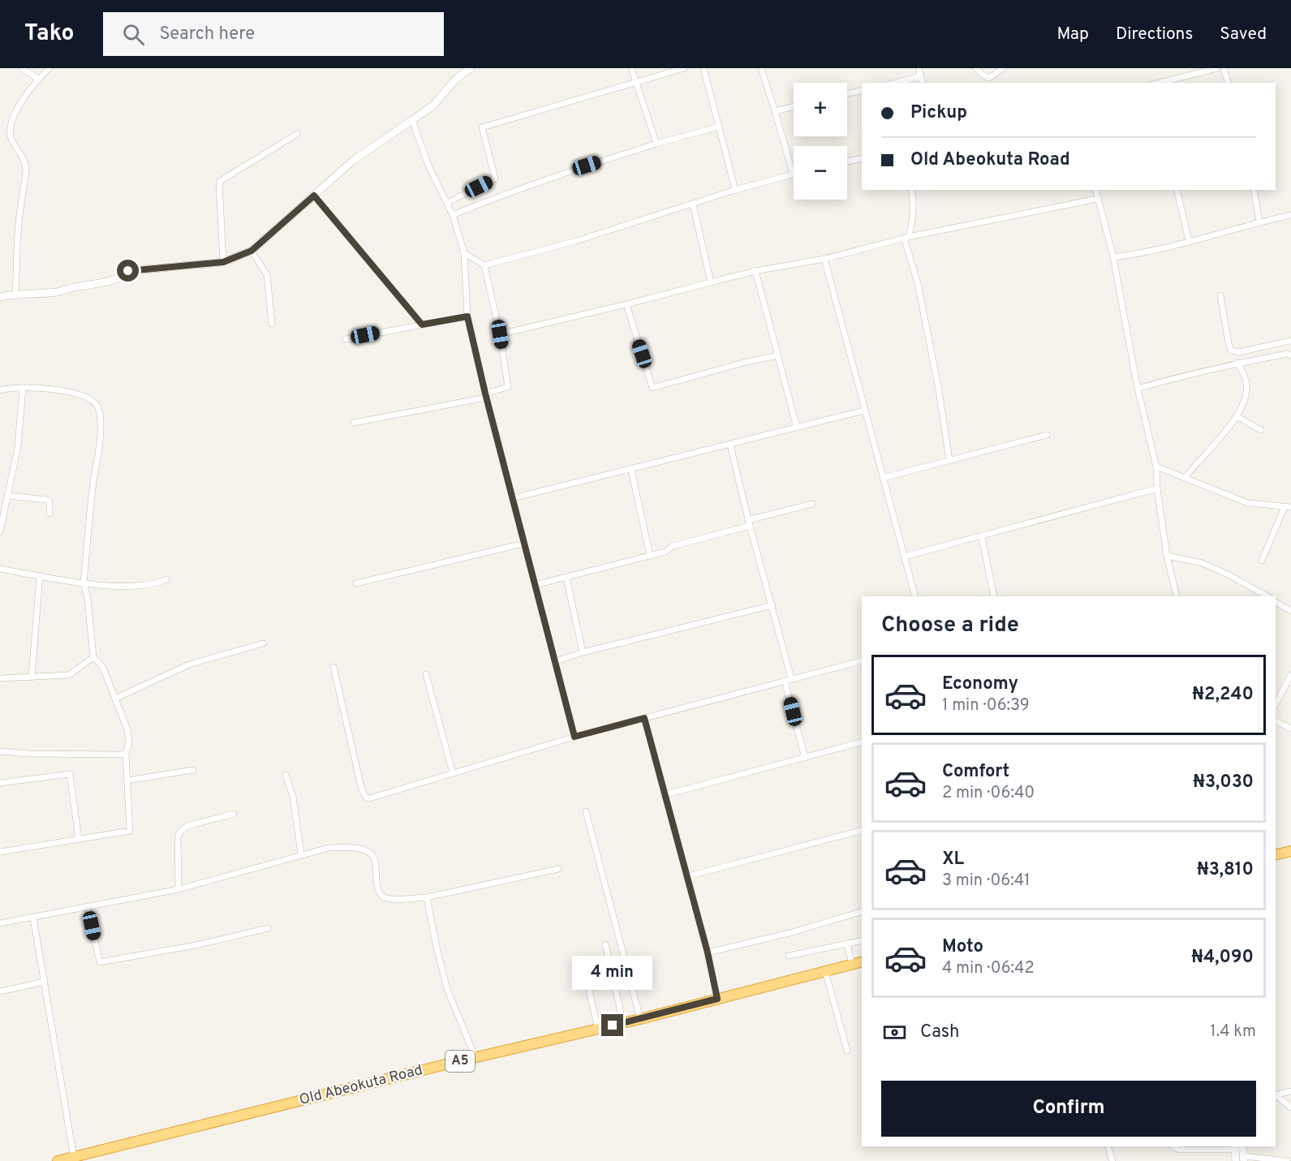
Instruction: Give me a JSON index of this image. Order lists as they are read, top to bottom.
{
  "streets": {
    "highway": ["A5", "Old Abeokuta Road"]
  },
  "page": {
    "header": "Tako",
    "search": "Search here",
    "nav": ["Map", "Directions", "Saved"],
    "map_buttons": ["+", "−"],
    "banner": ["Pickup", "Old Abeokuta Road"],
    "heading": "Choose a ride",
    "list": [
      {
        "name": "Economy",
        "note": "1 min · 06:39",
        "value": "₦2,240"
      },
      {
        "name": "Comfort",
        "note": "2 min · 06:40",
        "value": "₦3,030"
      },
      {
        "name": "XL",
        "note": "3 min · 06:41",
        "value": "₦3,810"
      },
      {
        "name": "Moto",
        "note": "4 min · 06:42",
        "value": "₦4,090"
      }
    ],
    "bubble": "4 min",
    "pay": ["Cash", "1.4 km"],
    "buttons": "Confirm"
  }
}
